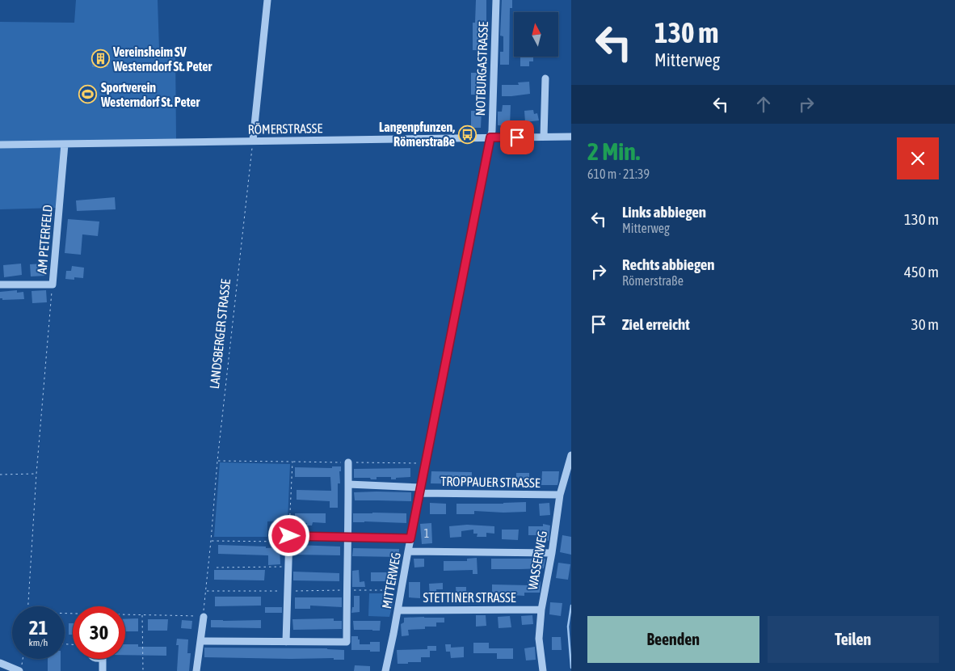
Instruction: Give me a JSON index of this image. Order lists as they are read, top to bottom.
{
  "streets": {
    "street": [
      "NOTBURGASTRASSE",
      "RÖMERSTRASSE",
      "AM PETERFELD",
      "TROPPAUER STRASSE",
      "WASSERWEG",
      "MITTERWEG",
      "STETTINER STRASSE"
    ],
    "path": ["LANDSBERGER STRASSE"]
  },
  "crossings": [
    ["NOTBURGASTRASSE", "RÖMERSTRASSE"],
    ["NOTBURGASTRASSE", "MITTERWEG"],
    ["RÖMERSTRASSE", "AM PETERFELD"],
    ["RÖMERSTRASSE", "LANDSBERGER STRASSE"],
    ["RÖMERSTRASSE", "MITTERWEG"],
    ["TROPPAUER STRASSE", "WASSERWEG"],
    ["TROPPAUER STRASSE", "MITTERWEG"],
    ["WASSERWEG", "STETTINER STRASSE"],
    ["MITTERWEG", "STETTINER STRASSE"]
  ],
  "places": {
    "building": ["Vereinsheim SV Westerndorf St. Peter"],
    "sports": ["Sportverein Westerndorf St. Peter"],
    "bus stop": ["Langenpfunzen, Römerstraße"]
  },
  "house_numbers": ["1"],
  "north": "top",
  "page": {
    "turn": ["130 m", "Mitterweg"],
    "heading": ["2 Min.", "610 m · 21:39"],
    "list": [
      {
        "name": "Links abbiegen",
        "note": "Mitterweg",
        "value": "130 m"
      },
      {
        "name": "Rechts abbiegen",
        "note": "Römerstraße",
        "value": "450 m"
      },
      {
        "name": "Ziel erreicht",
        "value": "30 m"
      }
    ],
    "speed": "21 km/h",
    "limit": "30",
    "buttons": ["Beenden", "Teilen"]
  }
}
